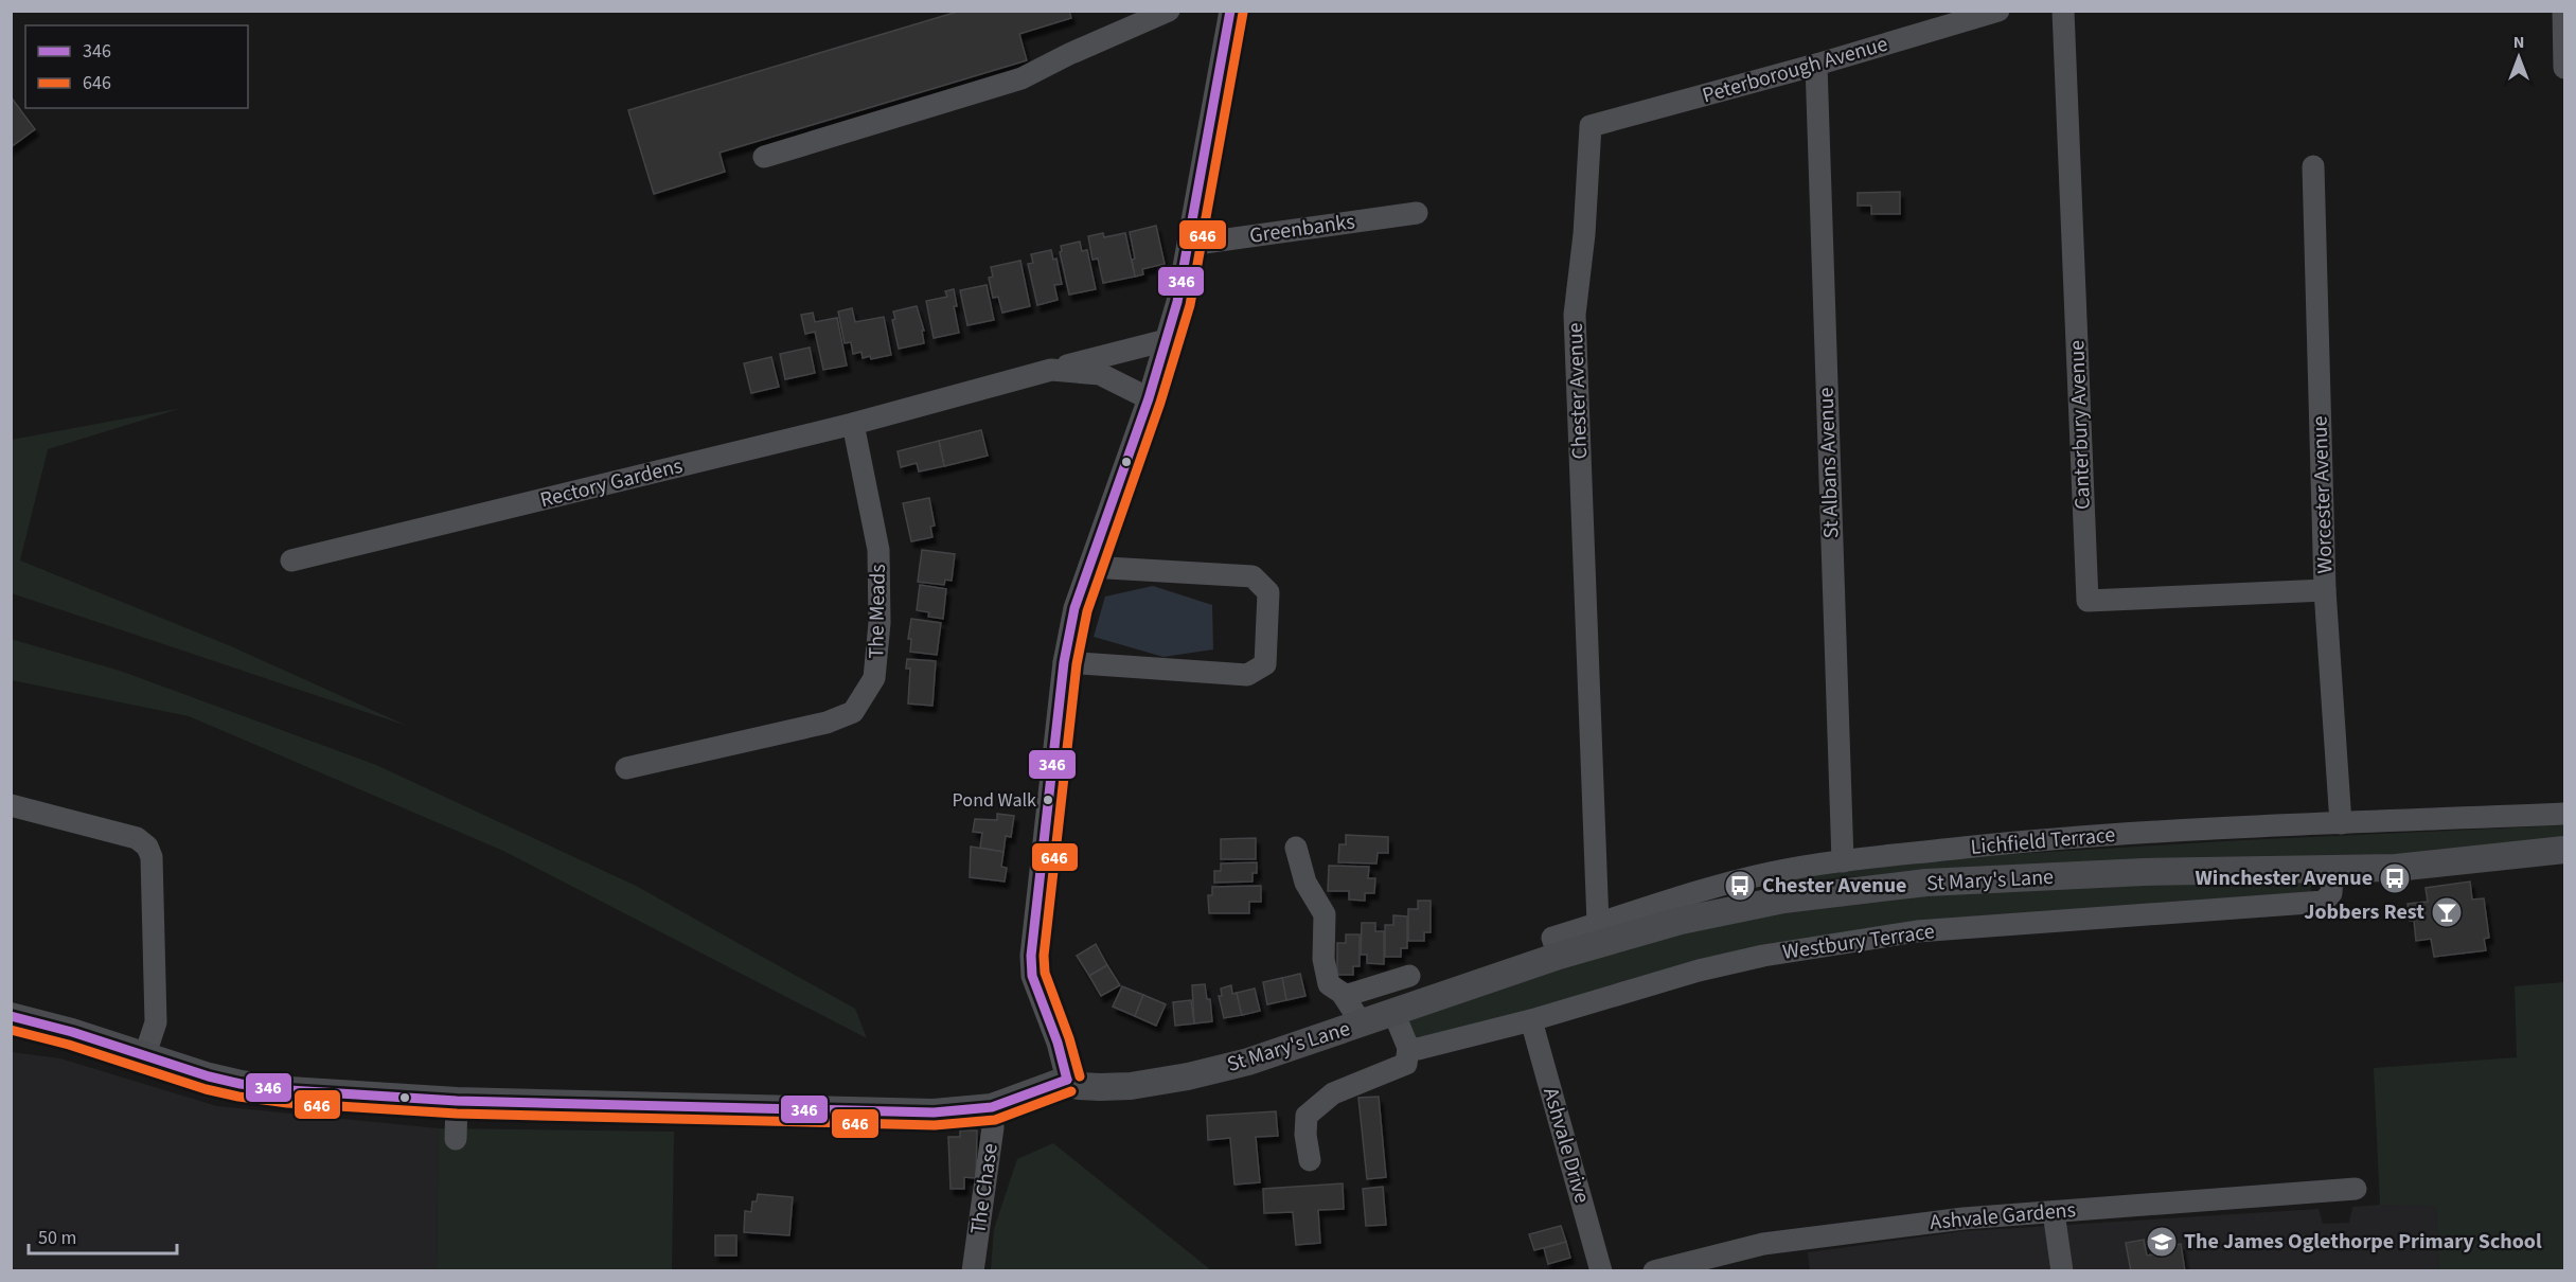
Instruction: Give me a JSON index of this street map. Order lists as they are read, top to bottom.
{
  "streets": {
    "main road": ["St Mary's Lane"],
    "street": [
      "Peterborough Avenue",
      "Greenbanks",
      "Chester Avenue",
      "Canterbury Avenue",
      "St Albans Avenue",
      "Rectory Gardens",
      "Worcester Avenue",
      "The Meads",
      "Lichfield Terrace",
      "Westbury Terrace",
      "Ashvale Drive",
      "The Chase",
      "Ashvale Gardens"
    ]
  },
  "crossings": [
    ["Peterborough Avenue", "Chester Avenue"],
    ["Peterborough Avenue", "St Albans Avenue"],
    ["Chester Avenue", "Lichfield Terrace"],
    ["Canterbury Avenue", "Worcester Avenue"],
    ["St Albans Avenue", "Lichfield Terrace"],
    ["Rectory Gardens", "The Meads"],
    ["Worcester Avenue", "Lichfield Terrace"],
    ["Lichfield Terrace", "St Mary's Lane"],
    ["St Mary's Lane", "Westbury Terrace"],
    ["Westbury Terrace", "Ashvale Drive"]
  ],
  "places": {
    "other": ["Pond Walk"],
    "bus stop": ["Winchester Avenue", "Chester Avenue"],
    "bar": ["Jobbers Rest"],
    "school or university": ["The James Oglethorpe Primary School"]
  },
  "lines": ["transit line 346", "transit line 646"],
  "legend": ["346", "646"],
  "scale_bar": "50 m",
  "north": "top"
}
